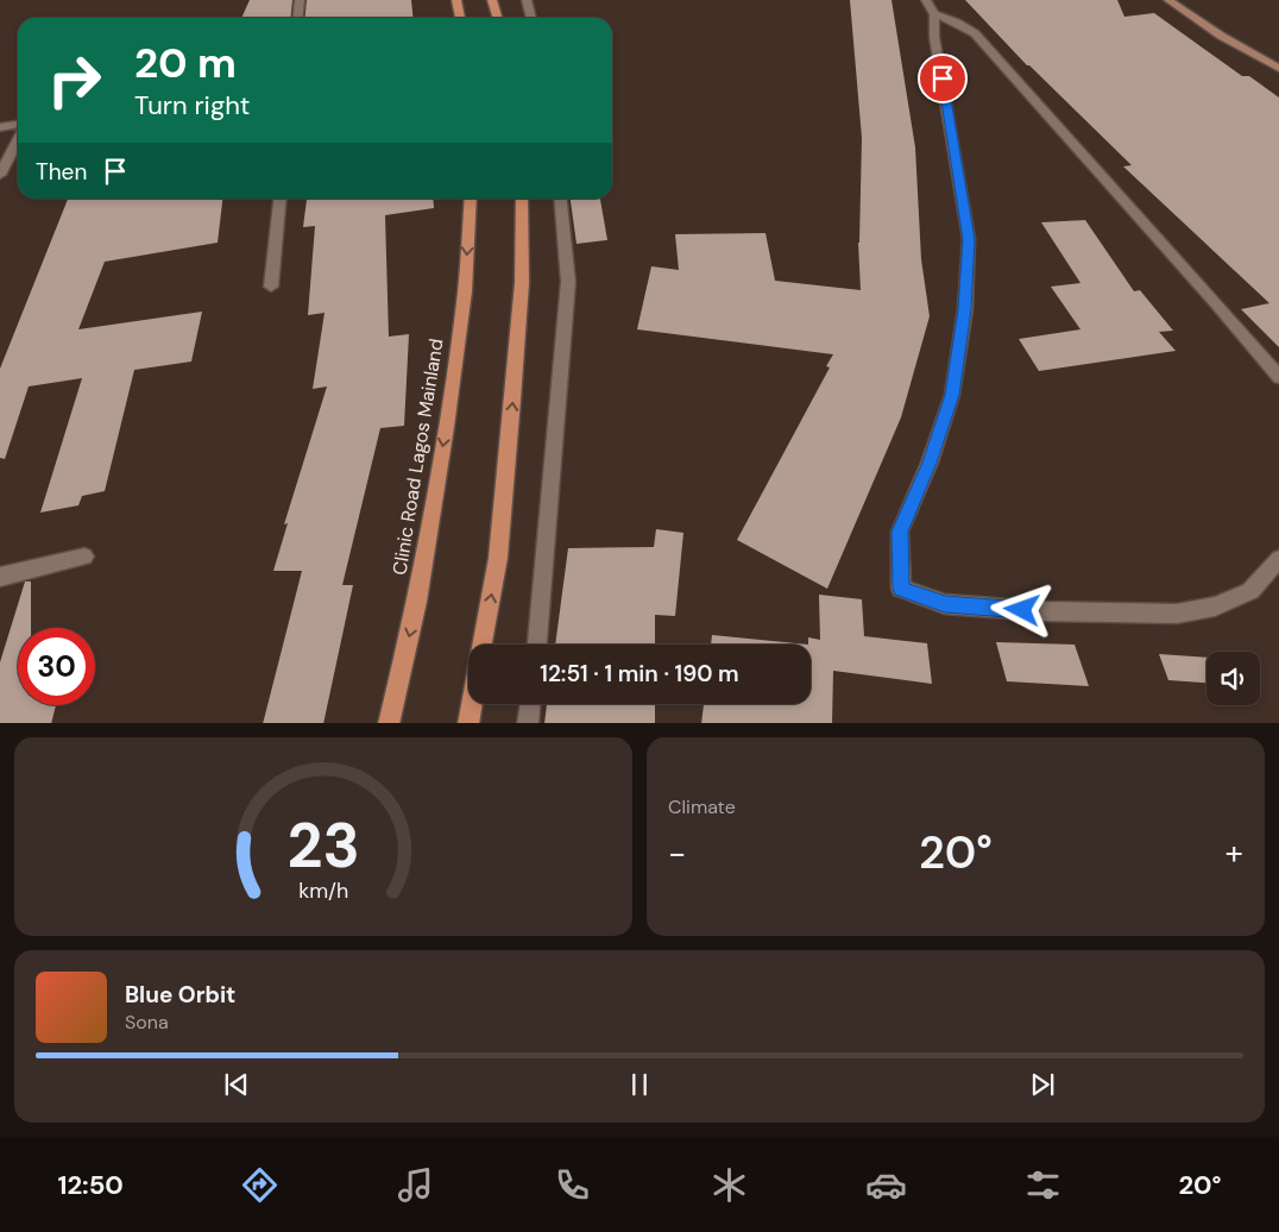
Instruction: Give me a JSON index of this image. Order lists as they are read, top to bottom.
{
  "streets": {
    "main road": ["Clinic Road Lagos Mainland"]
  },
  "page": {
    "turn": ["20 m", "Turn right"],
    "then": "Then",
    "limit": "30",
    "trip": "12:51 · 1 min · 190 m",
    "tile": "Climate",
    "heat": ["−", "20°", "+"],
    "song": ["Blue Orbit", "Sona"],
    "tabs": ["12:50", "20°"],
    "gauge": ["23", "km/h"]
  }
}
